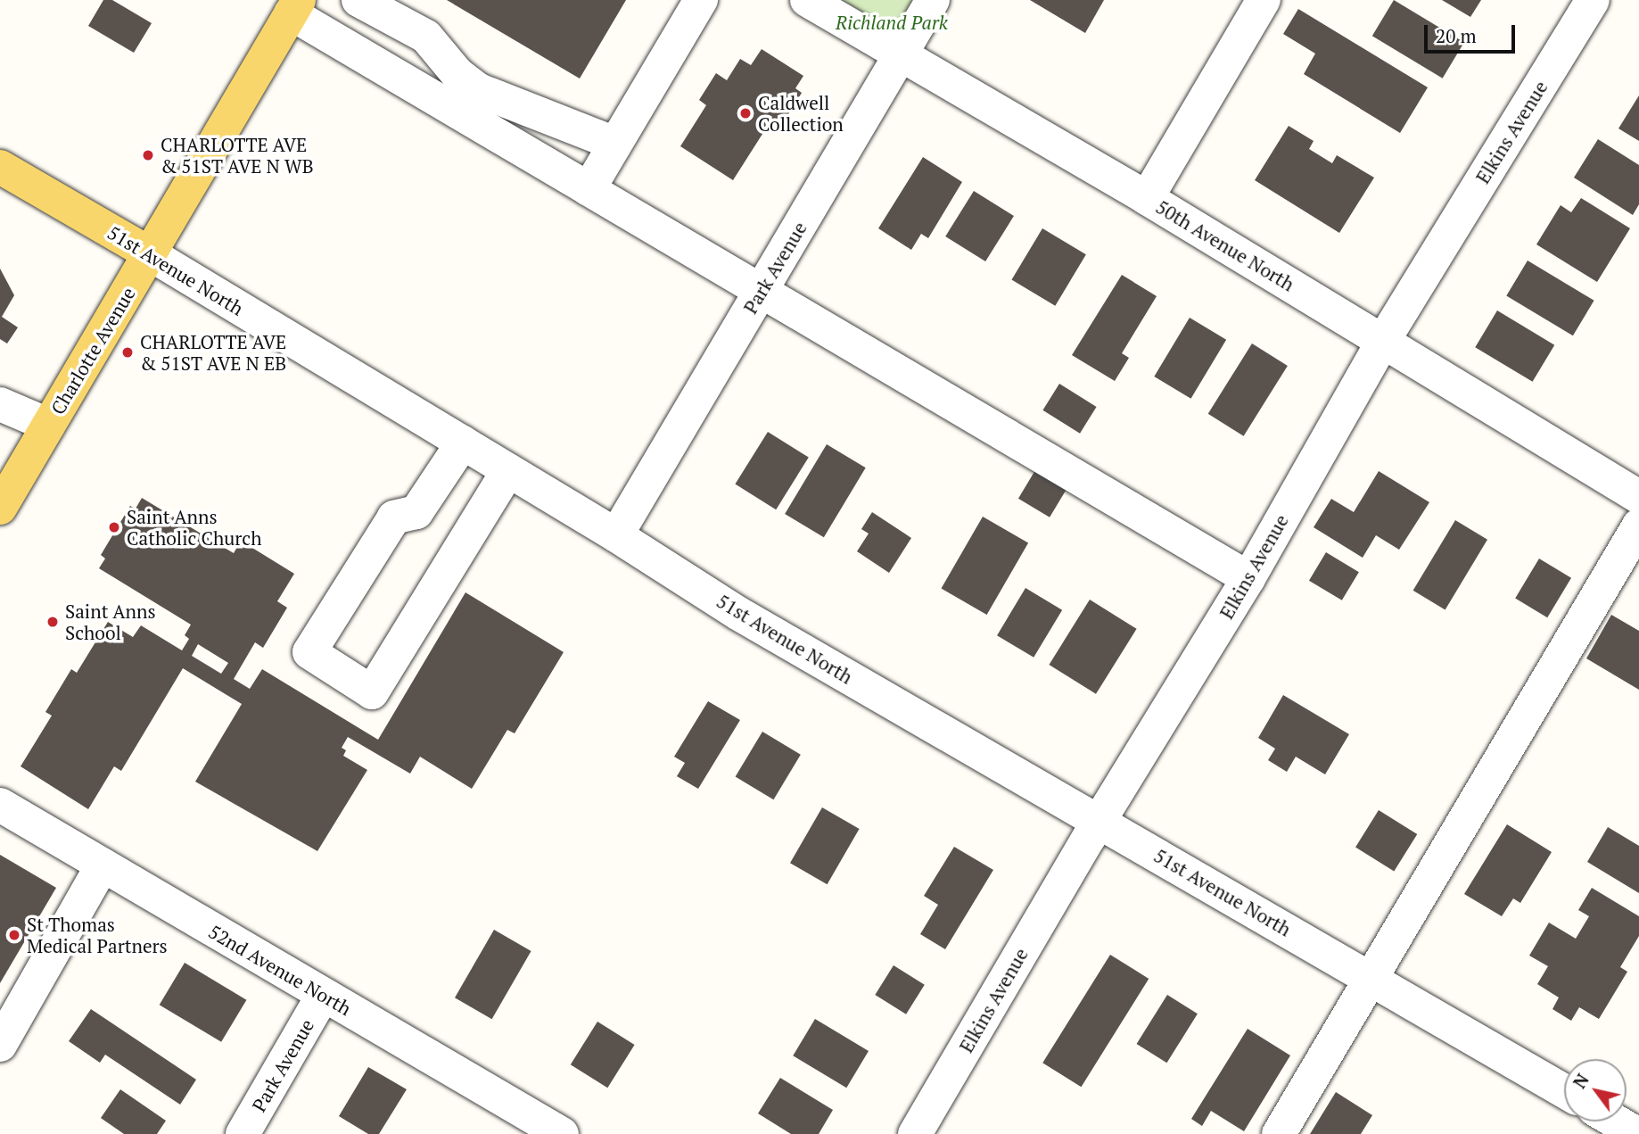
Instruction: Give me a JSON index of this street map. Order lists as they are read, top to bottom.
{
  "streets": {
    "main road": ["51st Avenue North", "Charlotte Avenue"],
    "street": [
      "Elkins Avenue",
      "50th Avenue North",
      "Park Avenue",
      "52nd Avenue North"
    ]
  },
  "crossings": [
    ["Elkins Avenue", "50th Avenue North"],
    ["Elkins Avenue", "51st Avenue North"],
    ["50th Avenue North", "Park Avenue"],
    ["Park Avenue", "51st Avenue North"],
    ["Park Avenue", "52nd Avenue North"],
    ["51st Avenue North", "Charlotte Avenue"]
  ],
  "parks": ["Richland Park"],
  "places": [
    "Caldwell Collection",
    "CHARLOTTE AVE & 51ST AVE N WB",
    "CHARLOTTE AVE & 51ST AVE N EB",
    "Saint Anns Catholic Church",
    "Saint Anns School",
    "St Thomas Medical Partners"
  ],
  "scale_bar": "20 m",
  "north": "top left"
}
